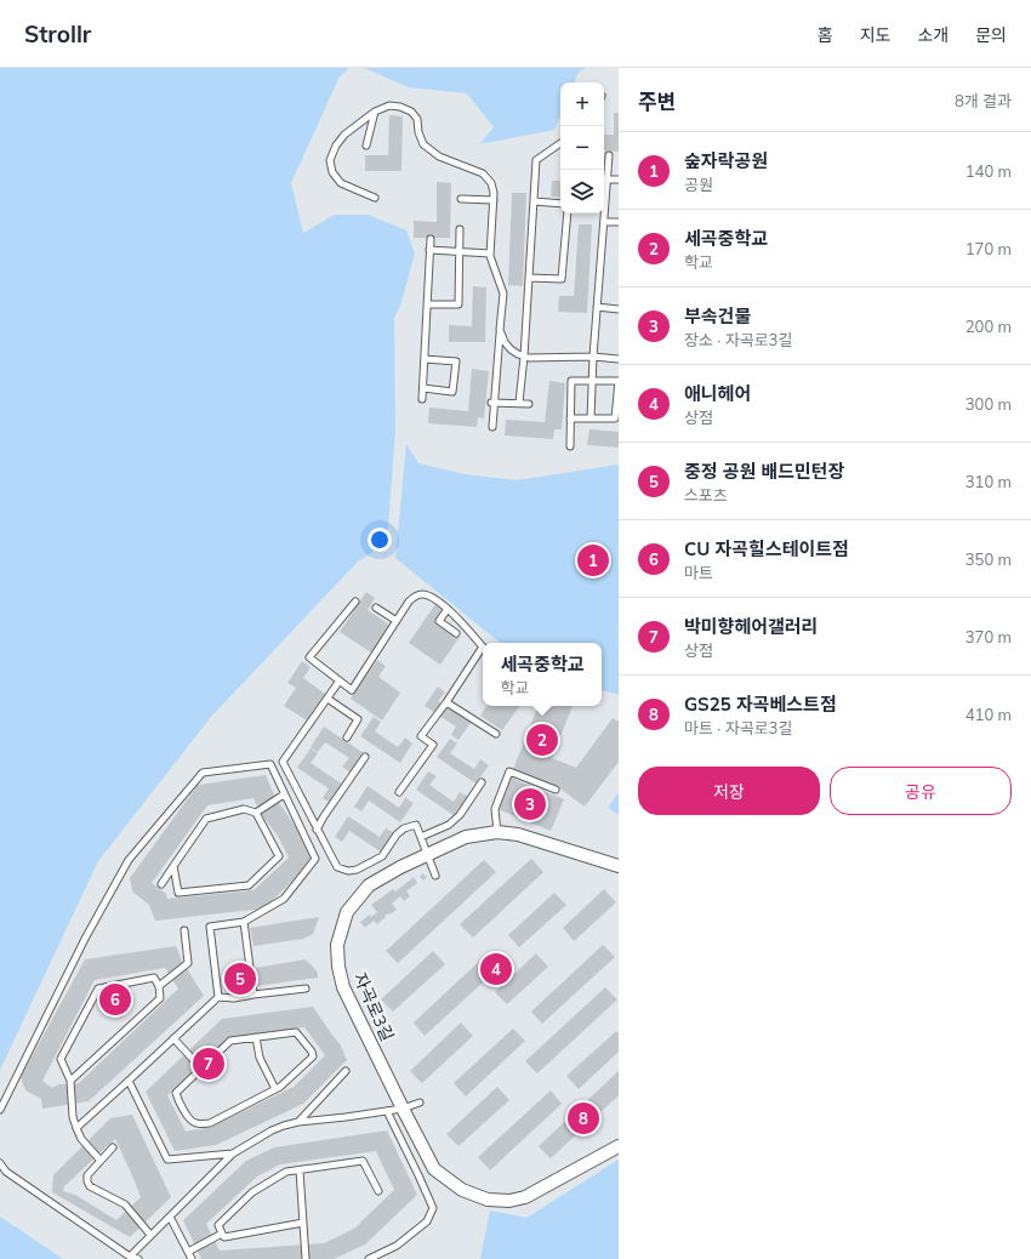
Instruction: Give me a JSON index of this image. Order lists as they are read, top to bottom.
{
  "streets": {
    "street": ["자곡로3길"]
  },
  "page": {
    "header": "Strollr",
    "nav": [
      "홈",
      "지도",
      "소개",
      "문의"
    ],
    "heading": ["주변", "8개 결과"],
    "map_buttons": ["+", "−"],
    "list": [
      {
        "mark": "1",
        "name": "숲자락공원",
        "note": "공원",
        "value": "140 m"
      },
      {
        "mark": "2",
        "name": "세곡중학교",
        "note": "학교",
        "value": "170 m"
      },
      {
        "mark": "3",
        "name": "부속건물",
        "note": "장소 · 자곡로3길",
        "value": "200 m"
      },
      {
        "mark": "4",
        "name": "애니헤어",
        "note": "상점",
        "value": "300 m"
      },
      {
        "mark": "5",
        "name": "중정 공원 배드민턴장",
        "note": "스포츠",
        "value": "310 m"
      },
      {
        "mark": "6",
        "name": "CU 자곡힐스테이트점",
        "note": "마트",
        "value": "350 m"
      },
      {
        "mark": "7",
        "name": "박미향헤어갤러리",
        "note": "상점",
        "value": "370 m"
      },
      {
        "mark": "8",
        "name": "GS25 자곡베스트점",
        "note": "마트 · 자곡로3길",
        "value": "410 m"
      }
    ],
    "pins": [
      "1",
      "2",
      "3",
      "4",
      "5",
      "6",
      "7",
      "8"
    ],
    "popup": ["세곡중학교", "학교"],
    "buttons": ["저장", "공유"]
  }
}
